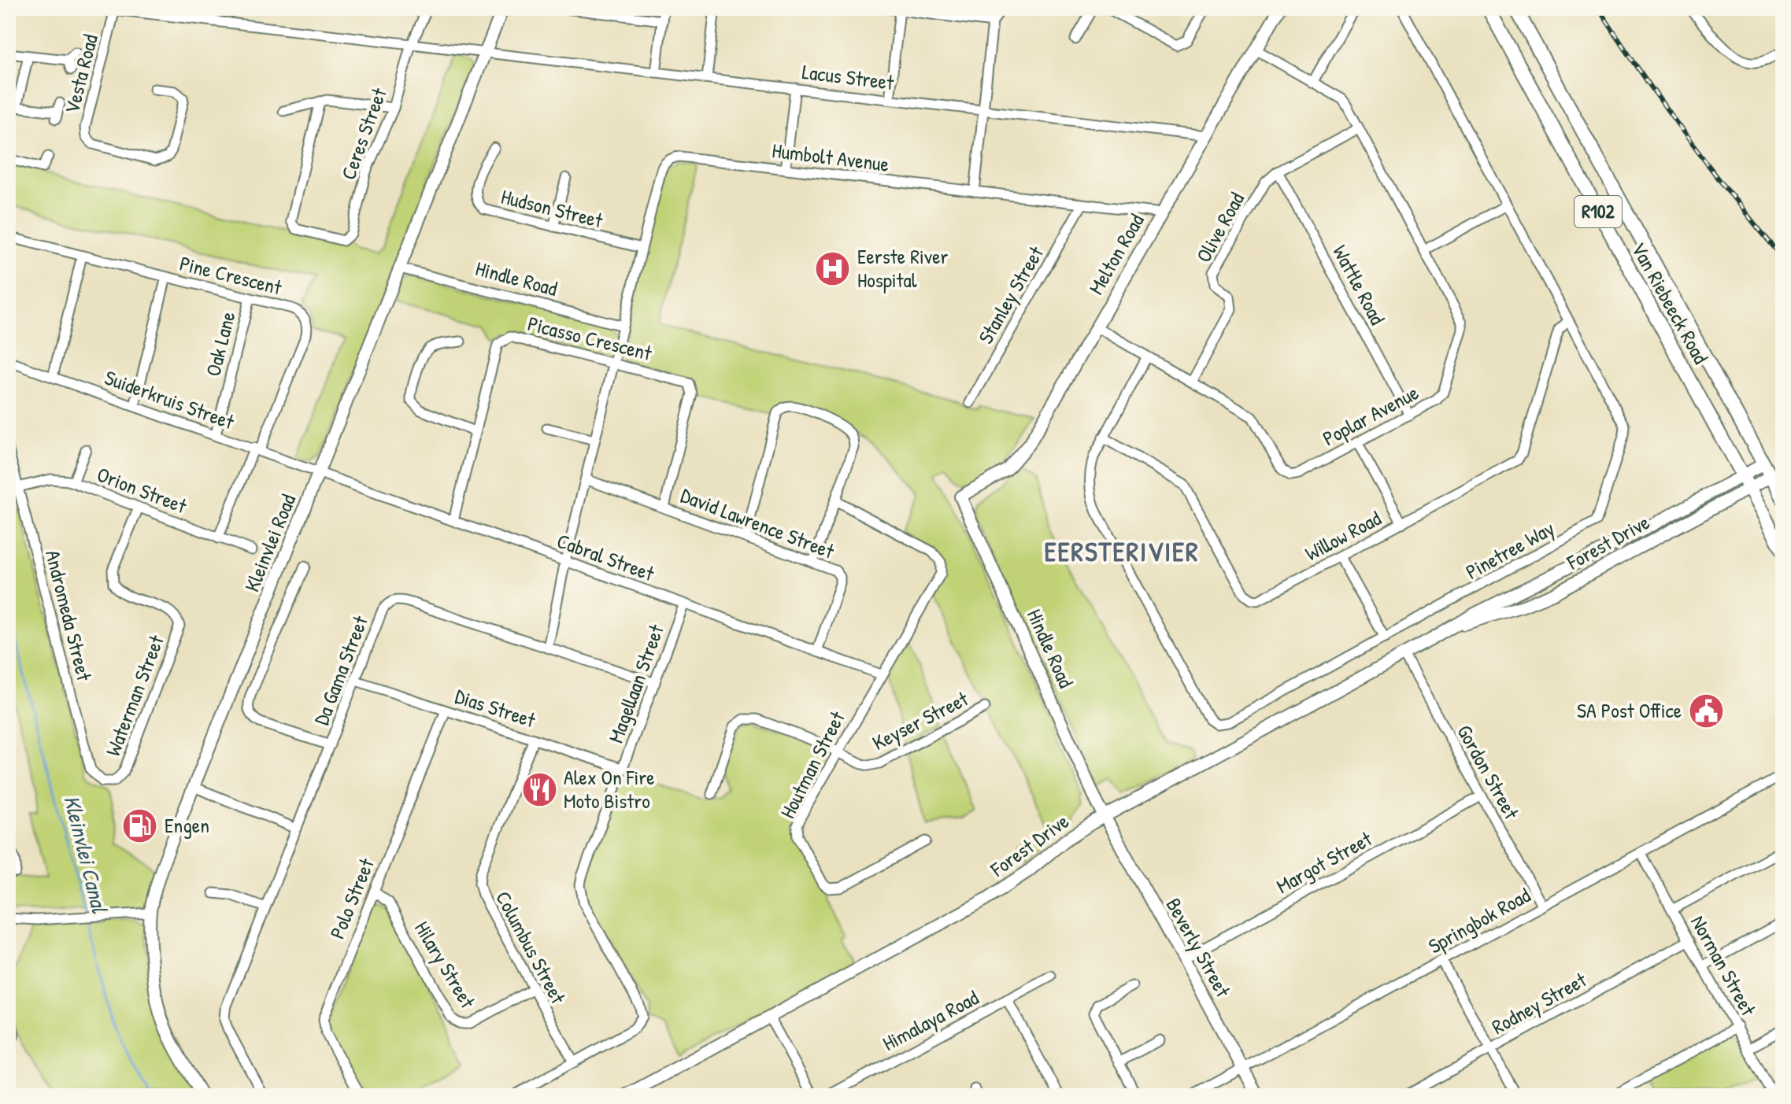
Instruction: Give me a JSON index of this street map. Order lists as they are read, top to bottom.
{
  "streets": {
    "main road": ["R102", "Van Riebeeck Road"],
    "street": [
      "Vesta Road",
      "Lacus Street",
      "Ceres Street",
      "Humbolt Avenue",
      "Hudson Street",
      "Olive Road",
      "Melton Road",
      "Pine Crescent",
      "Hindle Road",
      "Wattle Road",
      "Stanley Street",
      "Picasso Crescent",
      "Oak Lane",
      "Suiderkruis Street",
      "Poplar Avenue",
      "Orion Street",
      "David Lawrence Street",
      "Willow Road",
      "Forest Drive",
      "Kleinvlei Road",
      "Pinetree Way",
      "Cabral Street",
      "Andromeda Street",
      "Da Gama Street",
      "Magellaan Street",
      "Waterman Street",
      "Dias Street",
      "Keyser Street",
      "Houtman Street",
      "Gordon Street",
      "Margot Street",
      "Polo Street",
      "Springbok Road",
      "Columbus Street",
      "Beverly Street",
      "Hilary Street",
      "Norman Street",
      "Rodney Street",
      "Himalaya Road"
    ]
  },
  "crossings": [
    ["Vesta Road", "Lacus Street"],
    ["Lacus Street", "Ceres Street"],
    ["Lacus Street", "Melton Road"],
    ["Lacus Street", "Kleinvlei Road"],
    ["Humbolt Avenue", "Hudson Street"],
    ["Humbolt Avenue", "Melton Road"],
    ["Humbolt Avenue", "Hindle Road"],
    ["Humbolt Avenue", "Stanley Street"],
    ["Humbolt Avenue", "Picasso Crescent"],
    ["Humbolt Avenue", "David Lawrence Street"],
    ["Humbolt Avenue", "Cabral Street"],
    ["Humbolt Avenue", "Da Gama Street"],
    ["Olive Road", "Wattle Road"],
    ["Olive Road", "Poplar Avenue"],
    ["Melton Road", "Hindle Road"],
    ["Melton Road", "Poplar Avenue"],
    ["Pine Crescent", "Oak Lane"],
    ["Pine Crescent", "Suiderkruis Street"],
    ["Hindle Road", "Forest Drive"],
    ["Hindle Road", "Kleinvlei Road"],
    ["Hindle Road", "Beverly Street"],
    ["Wattle Road", "Poplar Avenue"],
    ["Van Riebeeck Road", "Forest Drive"],
    ["Picasso Crescent", "David Lawrence Street"],
    ["Picasso Crescent", "Cabral Street"],
    ["Oak Lane", "Suiderkruis Street"],
    ["Suiderkruis Street", "Kleinvlei Road"],
    ["Suiderkruis Street", "Cabral Street"],
    ["Orion Street", "Andromeda Street"],
    ["Orion Street", "Waterman Street"],
    ["David Lawrence Street", "Cabral Street"],
    ["Willow Road", "Pinetree Way"],
    ["Forest Drive", "Gordon Street"],
    ["Forest Drive", "Beverly Street"],
    ["Kleinvlei Road", "Cabral Street"],
    ["Cabral Street", "Magellaan Street"],
    ["Cabral Street", "Houtman Street"],
    ["Andromeda Street", "Waterman Street"],
    ["Da Gama Street", "Magellaan Street"],
    ["Da Gama Street", "Dias Street"],
    ["Magellaan Street", "Dias Street"],
    ["Magellaan Street", "Columbus Street"],
    ["Dias Street", "Polo Street"],
    ["Dias Street", "Columbus Street"],
    ["Keyser Street", "Houtman Street"],
    ["Gordon Street", "Margot Street"],
    ["Gordon Street", "Springbok Road"],
    ["Margot Street", "Beverly Street"],
    ["Polo Street", "Hilary Street"],
    ["Springbok Road", "Beverly Street"],
    ["Springbok Road", "Norman Street"],
    ["Columbus Street", "Hilary Street"],
    ["Norman Street", "Rodney Street"]
  ],
  "districts": ["EERSTERIVIER"],
  "water": ["Kleinvlei Canal"],
  "places": {
    "hospital": ["Eerste River Hospital"],
    "public building": ["SA Post Office"],
    "restaurant": ["Alex On Fire Moto Bistro"],
    "fuel station": ["Engen"]
  }
}
